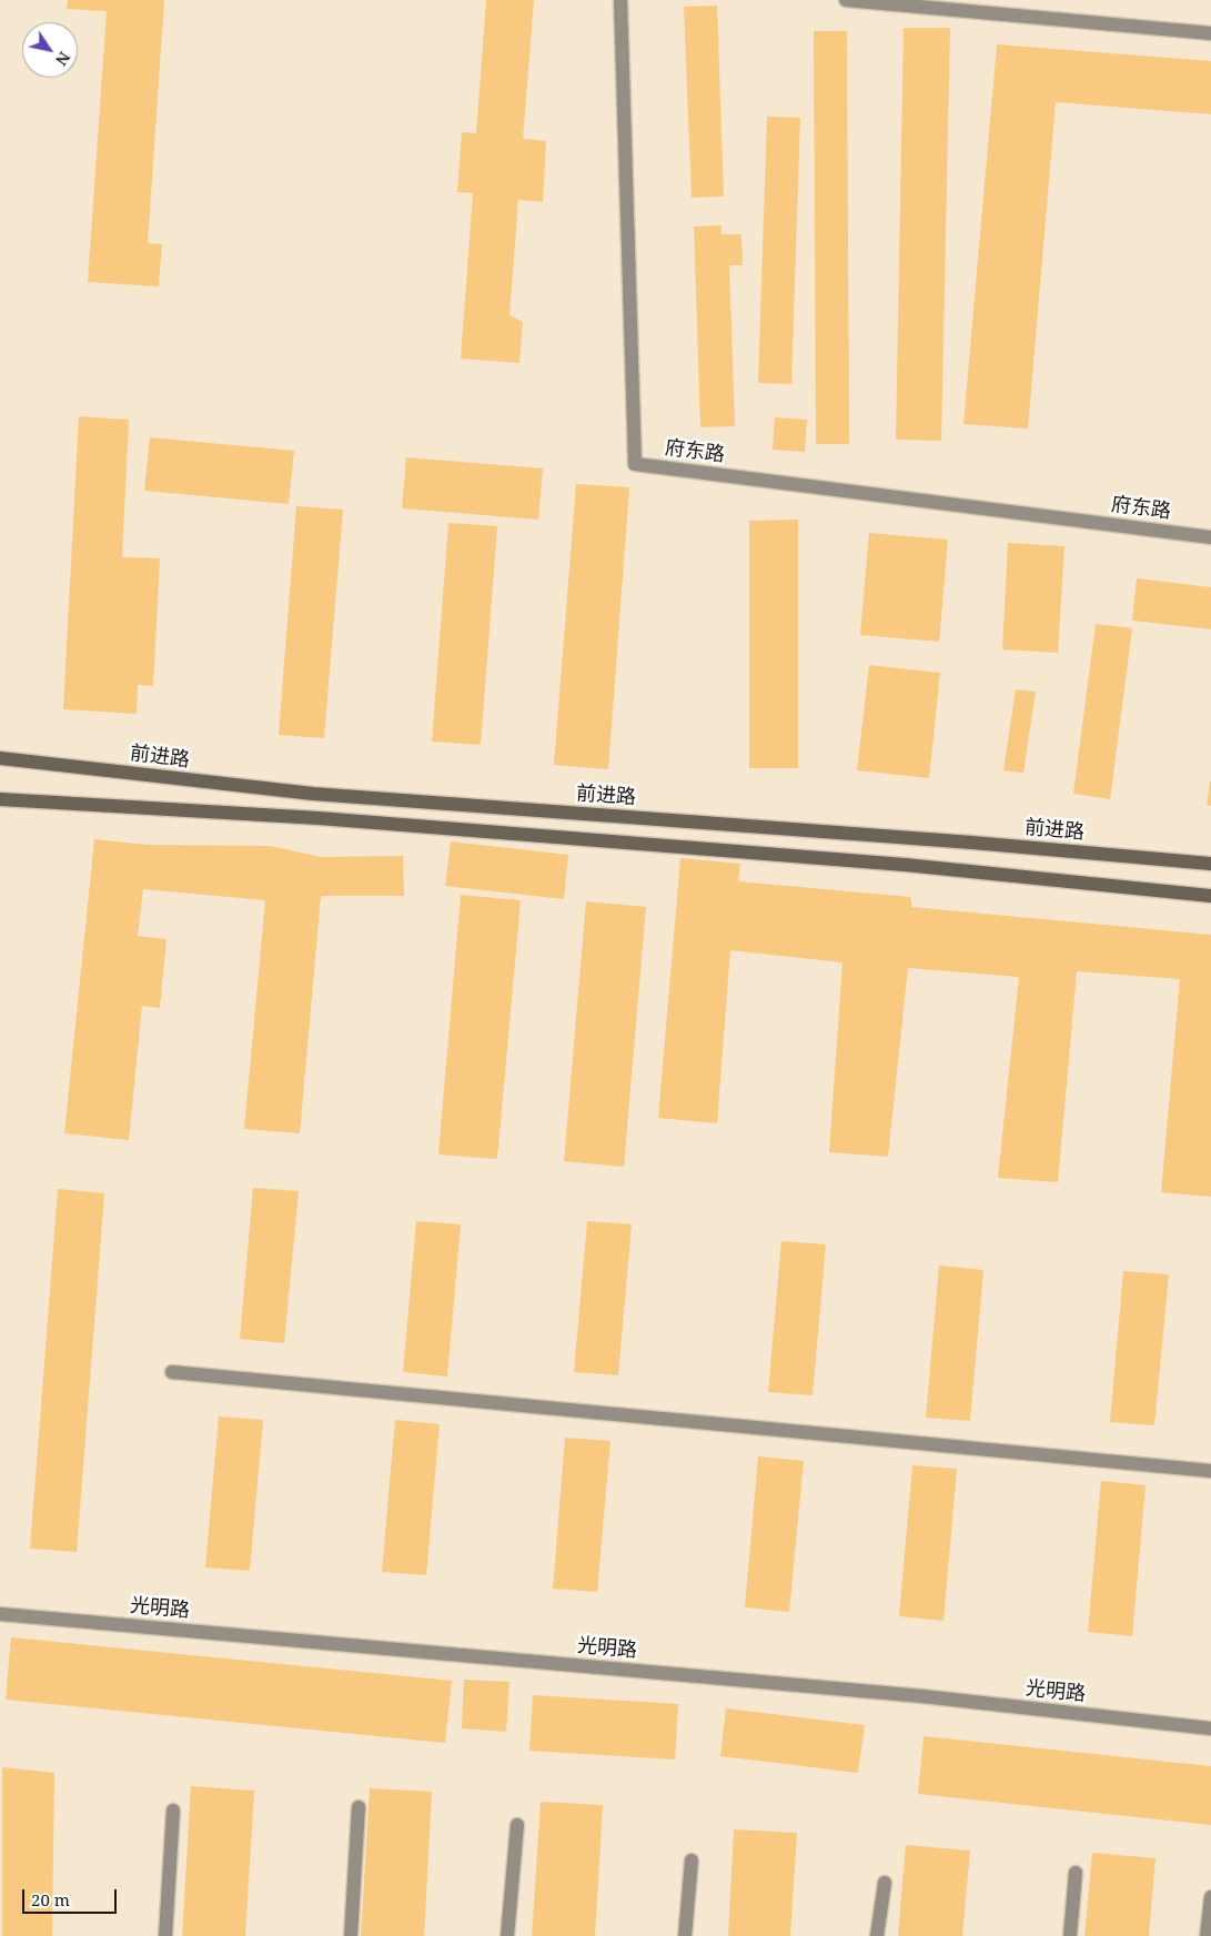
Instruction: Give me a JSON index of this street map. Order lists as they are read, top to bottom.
{
  "streets": {
    "street": ["府东路", "前进路", "光明路"]
  },
  "scale_bar": "20 m",
  "north": "bottom right"
}
